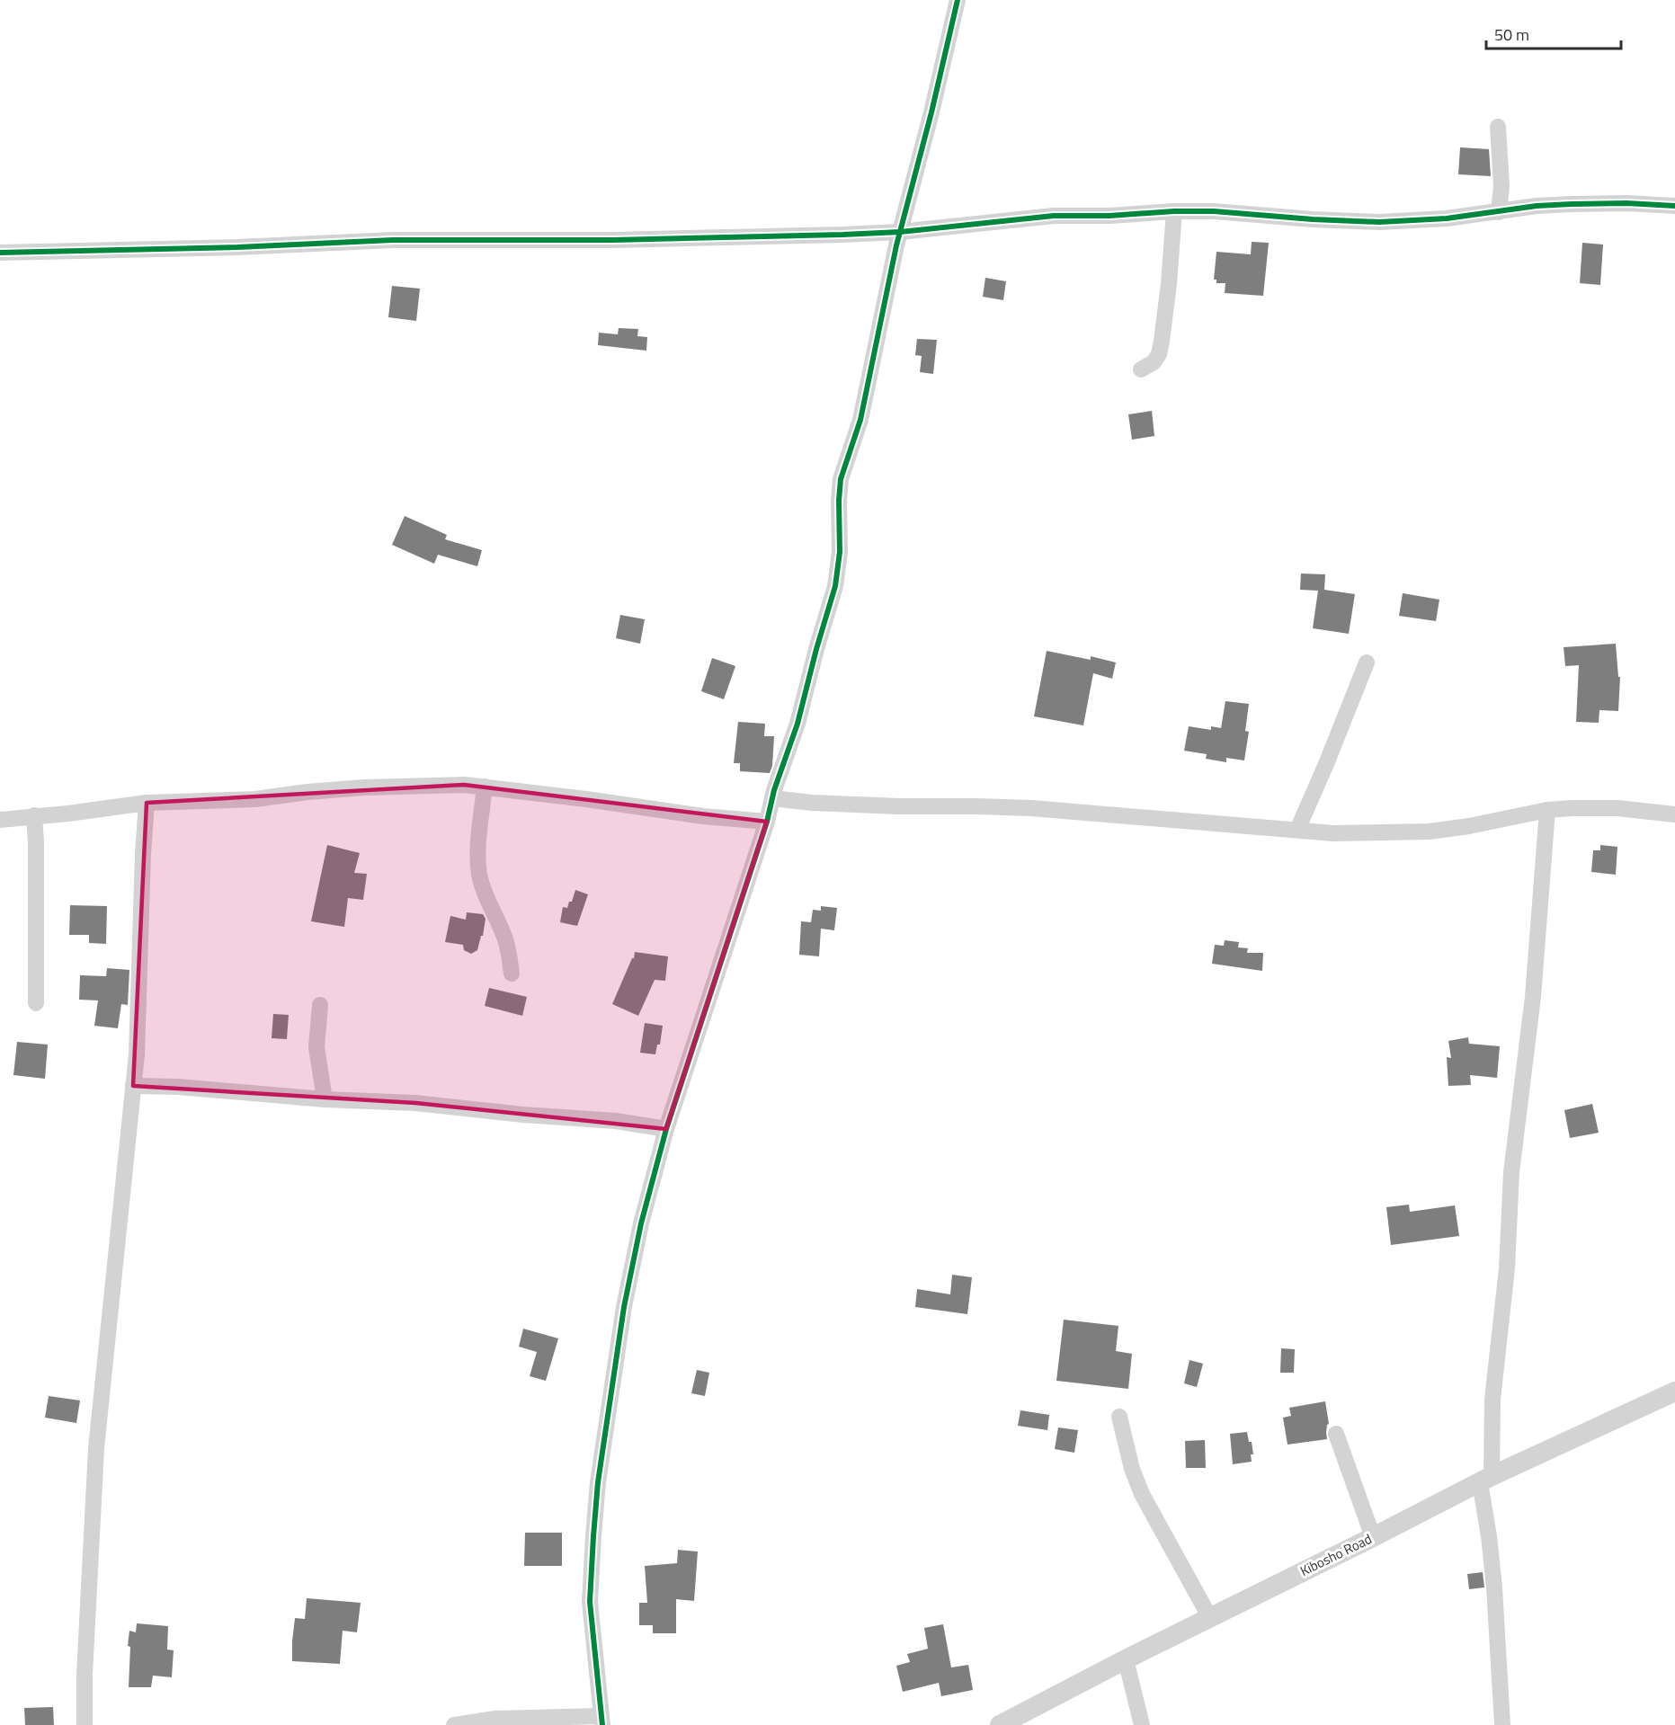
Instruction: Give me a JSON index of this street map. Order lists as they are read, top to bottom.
{
  "streets": {
    "street": ["Kibosho Road"]
  },
  "scale_bar": "50 m"
}
